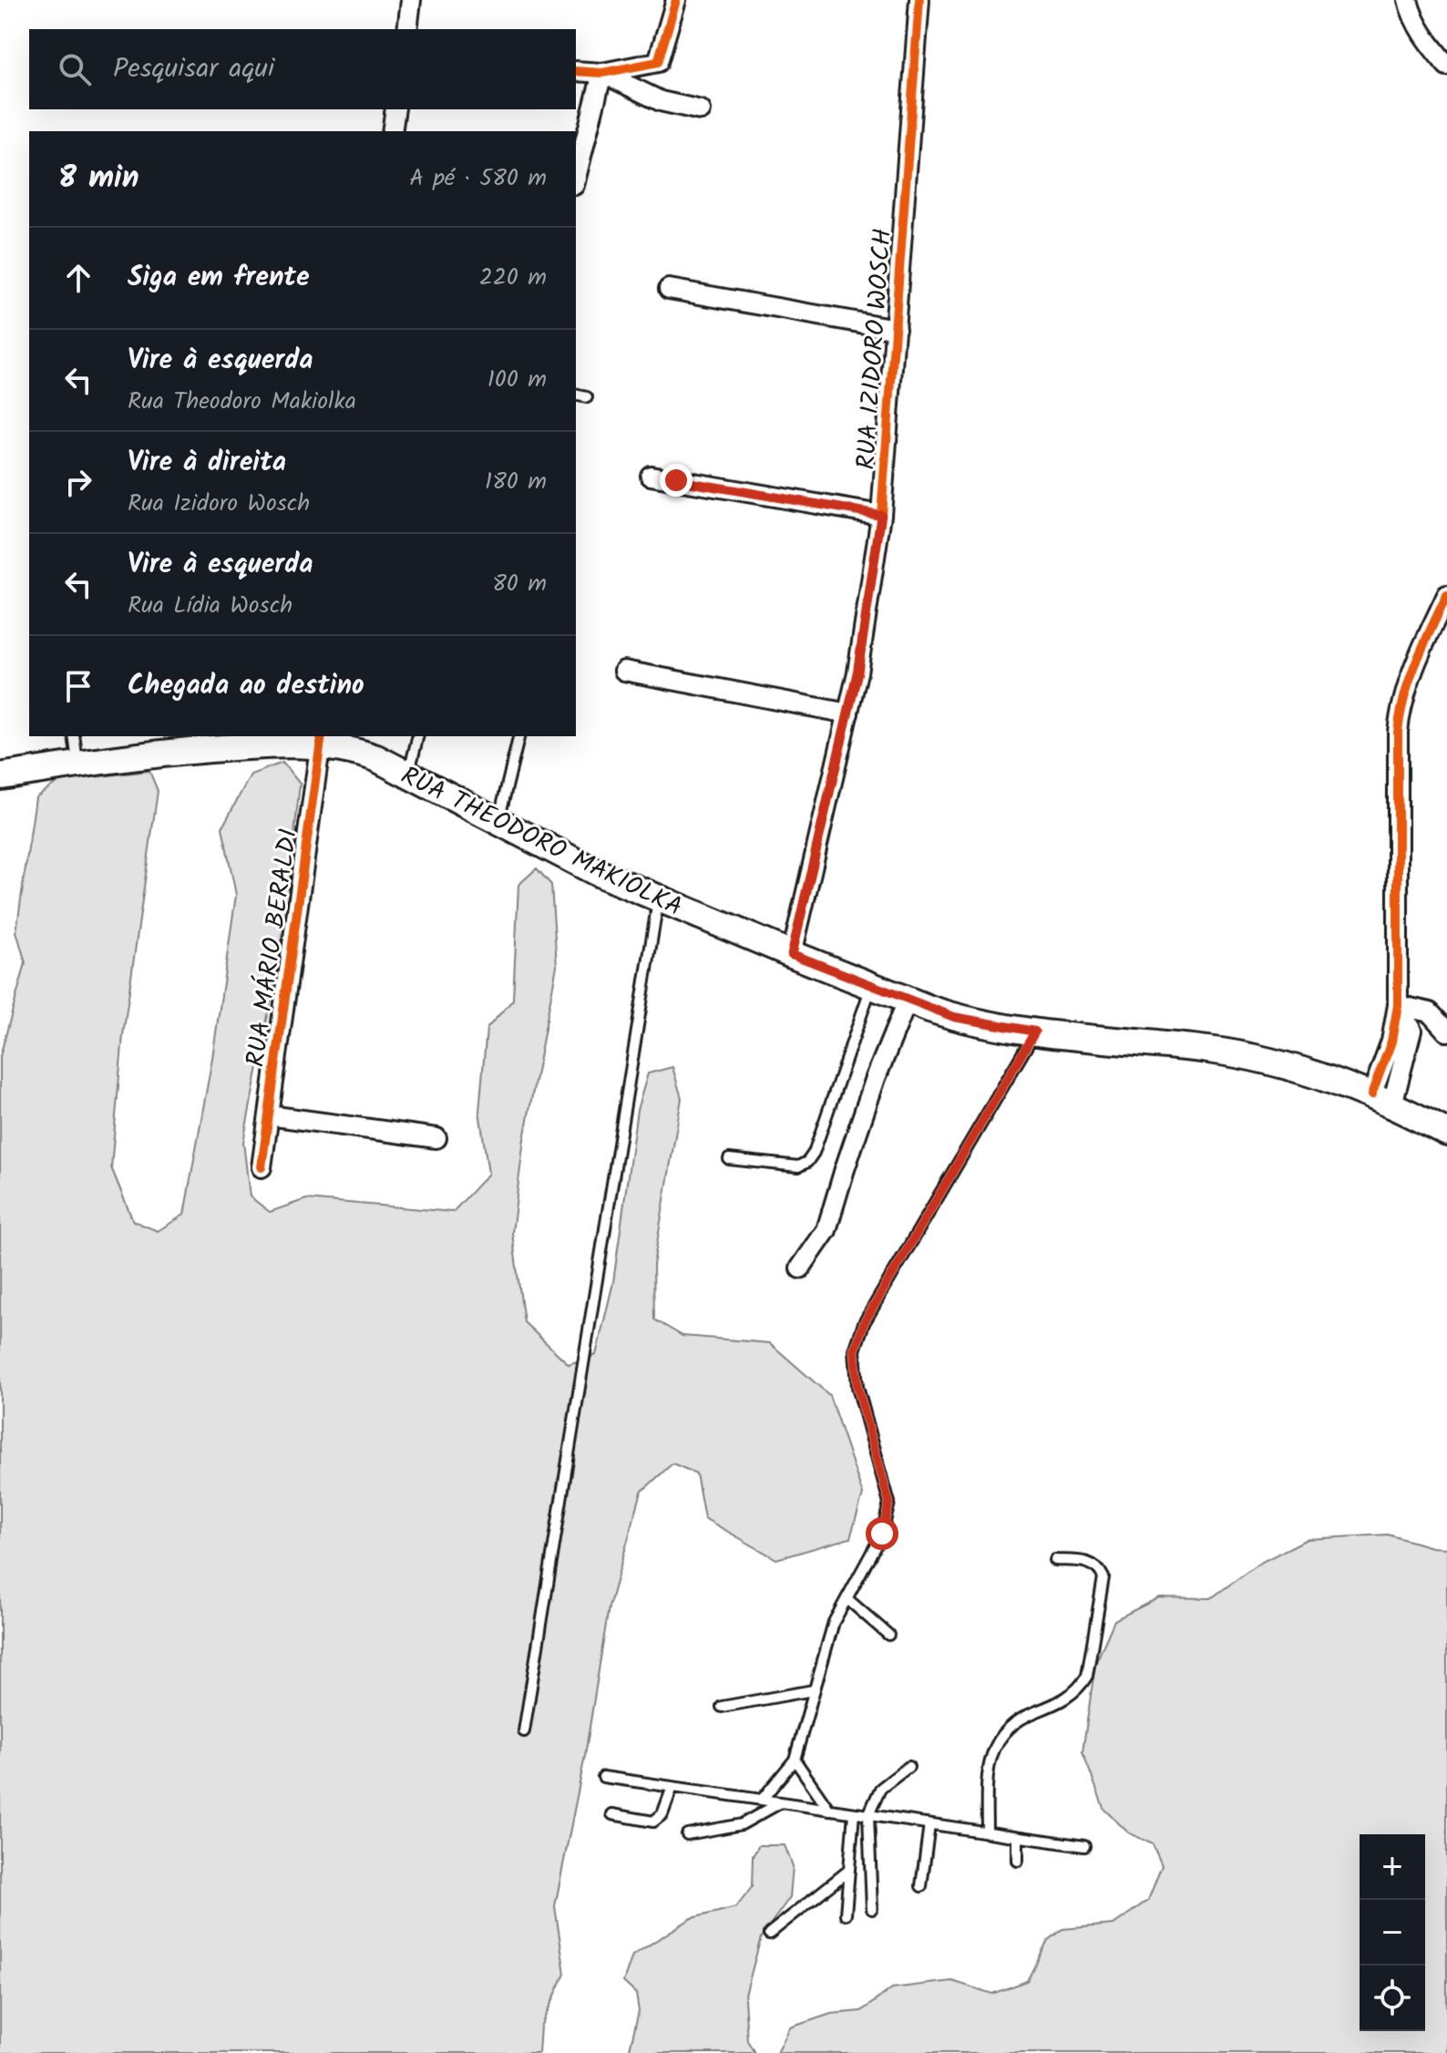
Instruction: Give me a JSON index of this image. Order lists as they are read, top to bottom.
{
  "streets": {
    "main road": ["RUA THEODORO MAKIOLKA"],
    "street": ["RUA IZIDORO WOSCH", "RUA MÁRIO BERALDI"]
  },
  "crossings": [
    ["RUA IZIDORO WOSCH", "RUA THEODORO MAKIOLKA"],
    ["RUA THEODORO MAKIOLKA", "RUA MÁRIO BERALDI"]
  ],
  "page": {
    "search": "Pesquisar aqui",
    "heading": ["8 min", "A pé · 580 m"],
    "list": [
      ["Siga em frente", "220 m"],
      ["Vire à esquerda", "Rua Theodoro Makiolka", "100 m"],
      ["Vire à direita", "Rua Izidoro Wosch", "180 m"],
      ["Vire à esquerda", "Rua Lídia Wosch", "80 m"],
      "Chegada ao destino"
    ],
    "map_buttons": ["+", "−"]
  }
}
